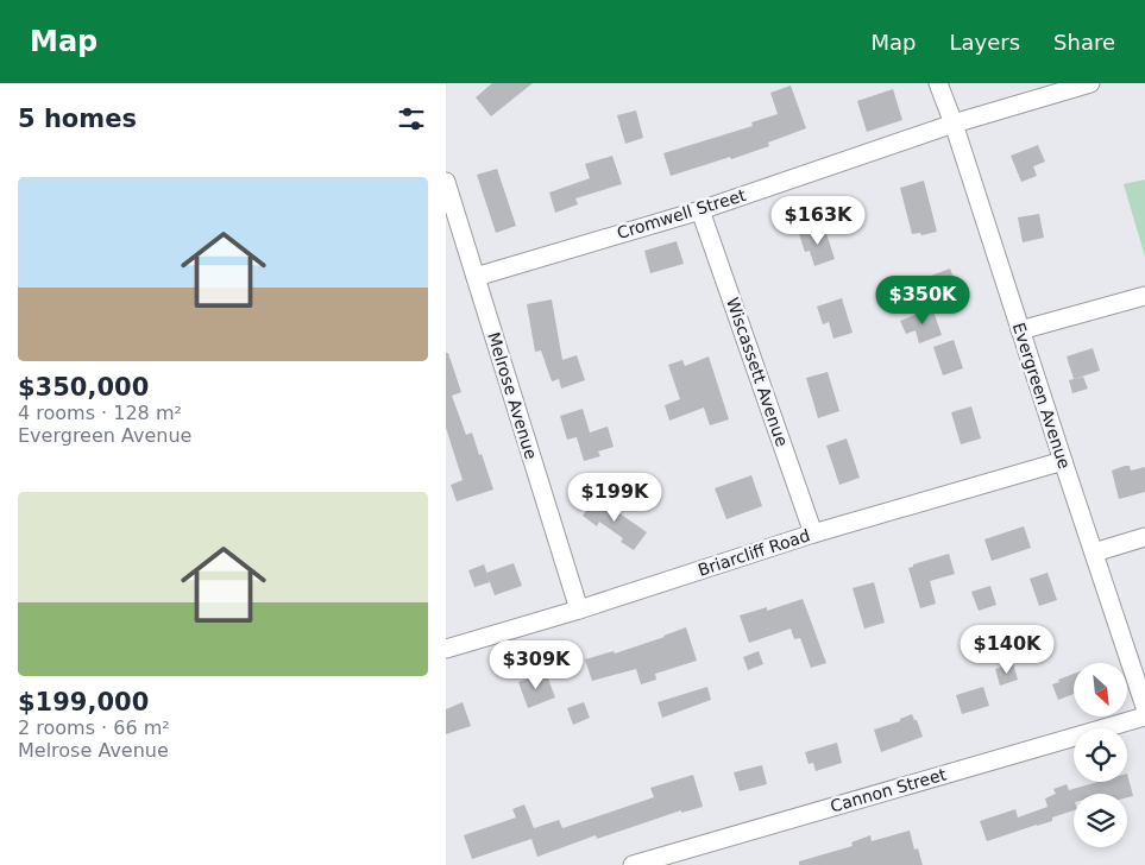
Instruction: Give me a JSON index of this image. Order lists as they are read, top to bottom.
{
  "streets": {
    "street": [
      "Cromwell Street",
      "Wiscassett Avenue",
      "Melrose Avenue",
      "Evergreen Avenue",
      "Briarcliff Road",
      "Cannon Street"
    ]
  },
  "crossings": [
    ["Cromwell Street", "Wiscassett Avenue"],
    ["Cromwell Street", "Melrose Avenue"],
    ["Cromwell Street", "Evergreen Avenue"],
    ["Wiscassett Avenue", "Briarcliff Road"],
    ["Melrose Avenue", "Briarcliff Road"],
    ["Evergreen Avenue", "Briarcliff Road"]
  ],
  "north": "bottom right",
  "page": {
    "header": "Map",
    "nav": ["Map", "Layers", "Share"],
    "heading": "5 homes",
    "list": [
      {
        "name": "$350,000",
        "note": "4 rooms · 128 m² · Evergreen Avenue"
      },
      {
        "name": "$199,000",
        "note": "2 rooms · 66 m² · Melrose Avenue"
      }
    ],
    "price": [
      "$163K",
      "$350K",
      "$199K",
      "$140K",
      "$309K"
    ]
  }
}
